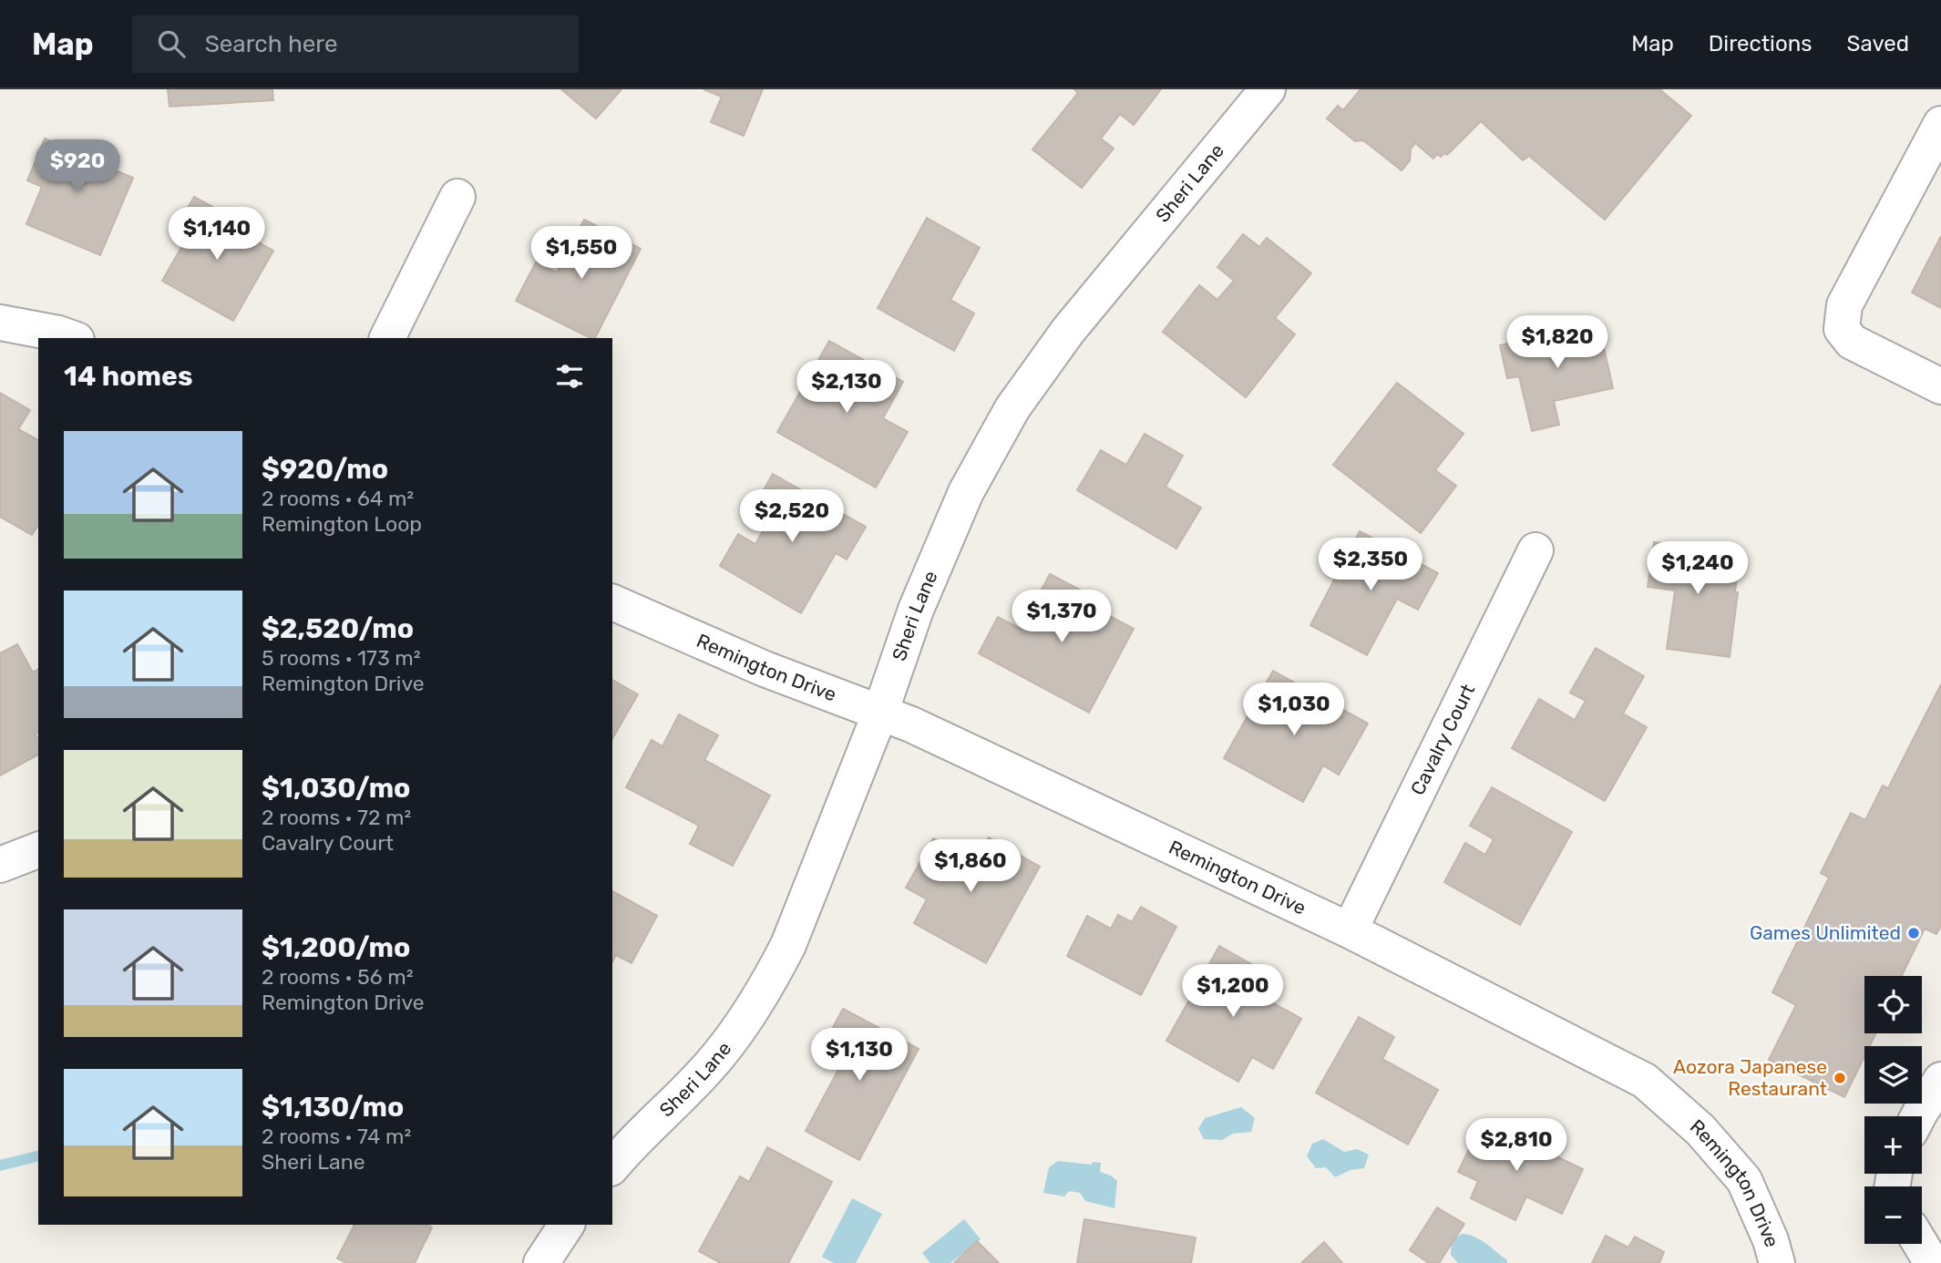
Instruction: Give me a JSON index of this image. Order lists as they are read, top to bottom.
{
  "streets": {
    "street": ["Sheri Lane", "Remington Drive", "Cavalry Court"]
  },
  "crossings": [
    ["Sheri Lane", "Remington Drive"],
    ["Remington Drive", "Cavalry Court"]
  ],
  "places": ["Games Unlimited", "Aozora Japanese Restaurant"],
  "page": {
    "header": "Map",
    "search": "Search here",
    "nav": ["Map", "Directions", "Saved"],
    "price": [
      "$920",
      "$1,140",
      "$1,550",
      "$1,820",
      "$2,130",
      "$2,520",
      "$2,350",
      "$1,240",
      "$1,370",
      "$1,030",
      "$1,860",
      "$1,200",
      "$1,130",
      "$2,810"
    ],
    "heading": "14 homes",
    "list": [
      {
        "name": "$920/mo",
        "note": "2 rooms · 64 m² · Remington Loop"
      },
      {
        "name": "$2,520/mo",
        "note": "5 rooms · 173 m² · Remington Drive"
      },
      {
        "name": "$1,030/mo",
        "note": "2 rooms · 72 m² · Cavalry Court"
      },
      {
        "name": "$1,200/mo",
        "note": "2 rooms · 56 m² · Remington Drive"
      },
      {
        "name": "$1,130/mo",
        "note": "2 rooms · 74 m² · Sheri Lane"
      }
    ],
    "map_buttons": ["+", "−"]
  }
}
